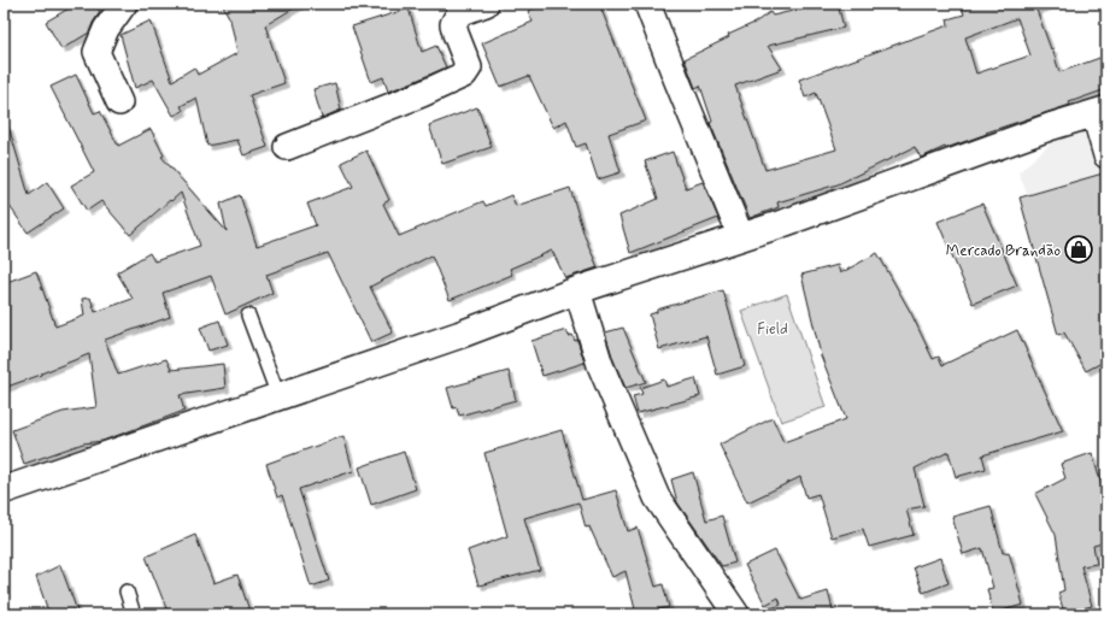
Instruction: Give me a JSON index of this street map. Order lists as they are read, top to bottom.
{
  "parks": ["Field"],
  "places": {
    "shop": ["Mercado Brandão"]
  }
}
